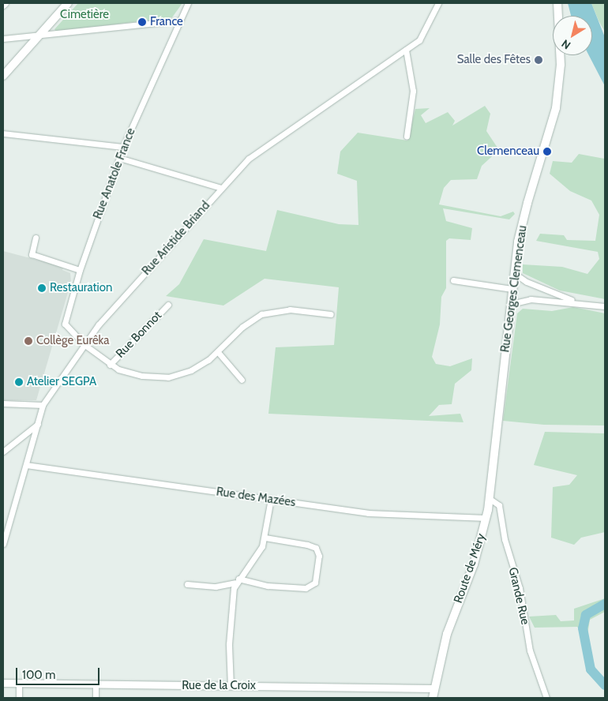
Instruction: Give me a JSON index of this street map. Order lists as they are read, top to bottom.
{
  "streets": {
    "main road": ["Rue Georges Clemenceau", "Route de Méry"],
    "street": [
      "Rue Anatole France",
      "Rue Aristide Briand",
      "Rue Bonnot",
      "Rue des Mazées",
      "Grande Rue",
      "Rue de la Croix"
    ]
  },
  "crossings": [
    ["Rue Anatole France", "Rue Aristide Briand"],
    ["Rue Aristide Briand", "Rue des Mazées"],
    ["Rue Georges Clemenceau", "Route de Méry"],
    ["Rue des Mazées", "Route de Méry"],
    ["Route de Méry", "Grande Rue"],
    ["Route de Méry", "Rue de la Croix"]
  ],
  "parks": ["Cimetière"],
  "places": [
    "France",
    "Salle des Fêtes",
    "Clemenceau",
    "Restauration",
    "Collège Eurêka",
    "Atelier SEGPA"
  ],
  "scale_bar": "100 m",
  "north": "bottom left"
}
